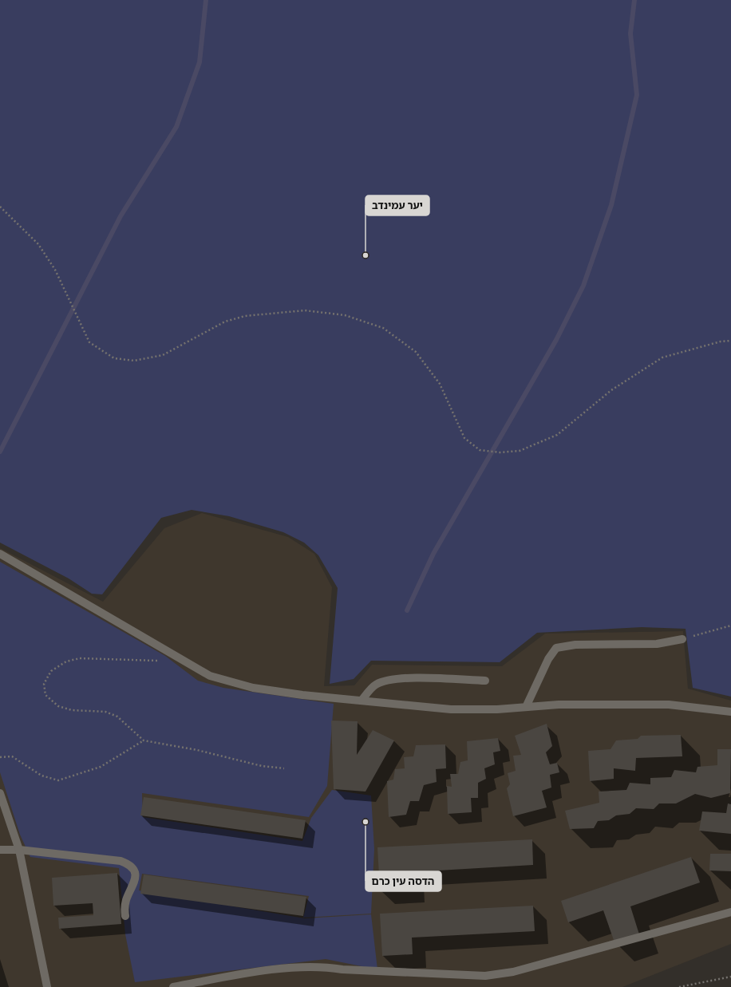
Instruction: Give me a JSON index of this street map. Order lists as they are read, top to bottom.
{
  "places": ["יער עמינדב", "הדסה עין כרם"]
}
